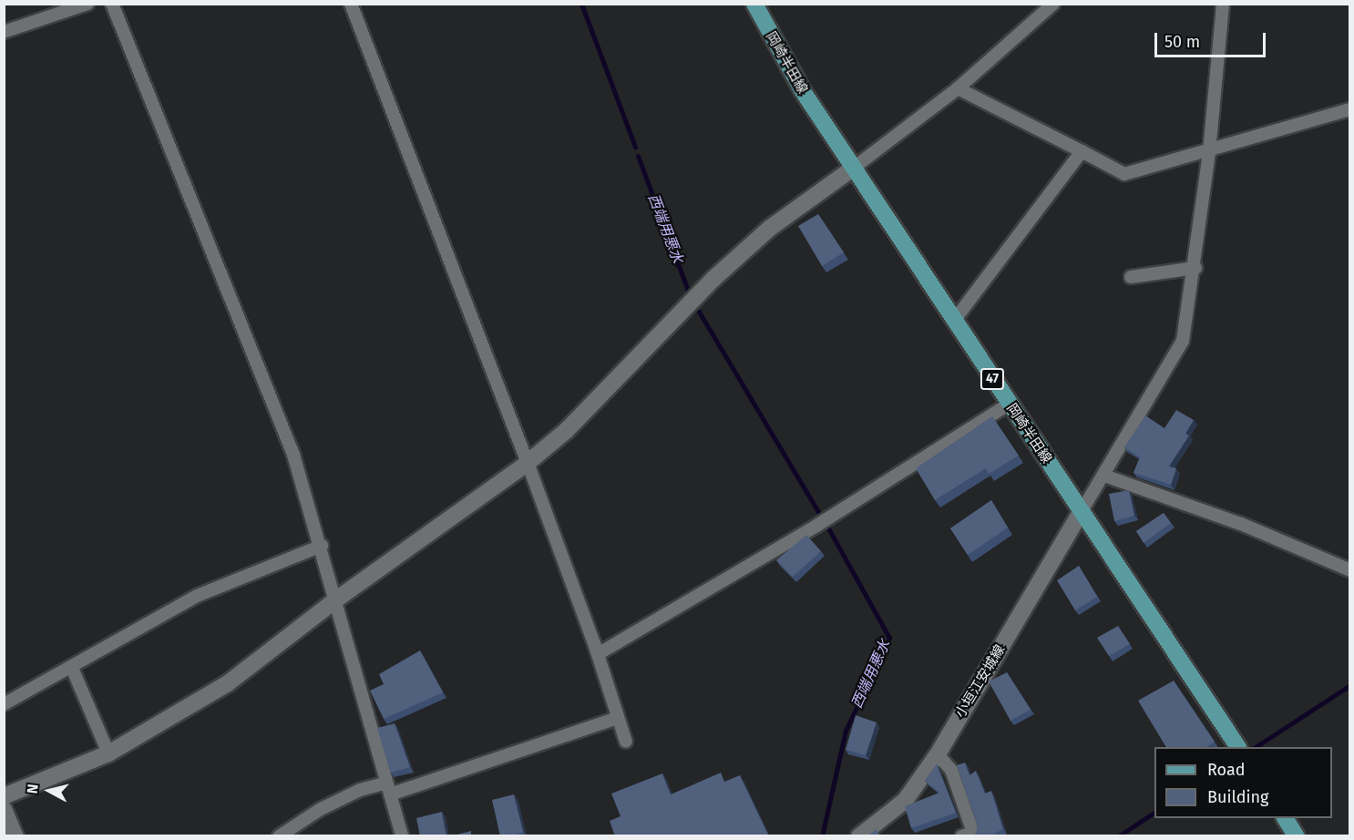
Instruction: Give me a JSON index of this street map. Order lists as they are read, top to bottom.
{
  "streets": {
    "main road": ["岡崎半田線", "47"],
    "street": ["小垣江安城線"]
  },
  "crossings": [
    ["岡崎半田線", "小垣江安城線"]
  ],
  "water": ["西端用悪水"],
  "legend": ["Road", "Building"],
  "scale_bar": "50 m",
  "north": "left"
}
